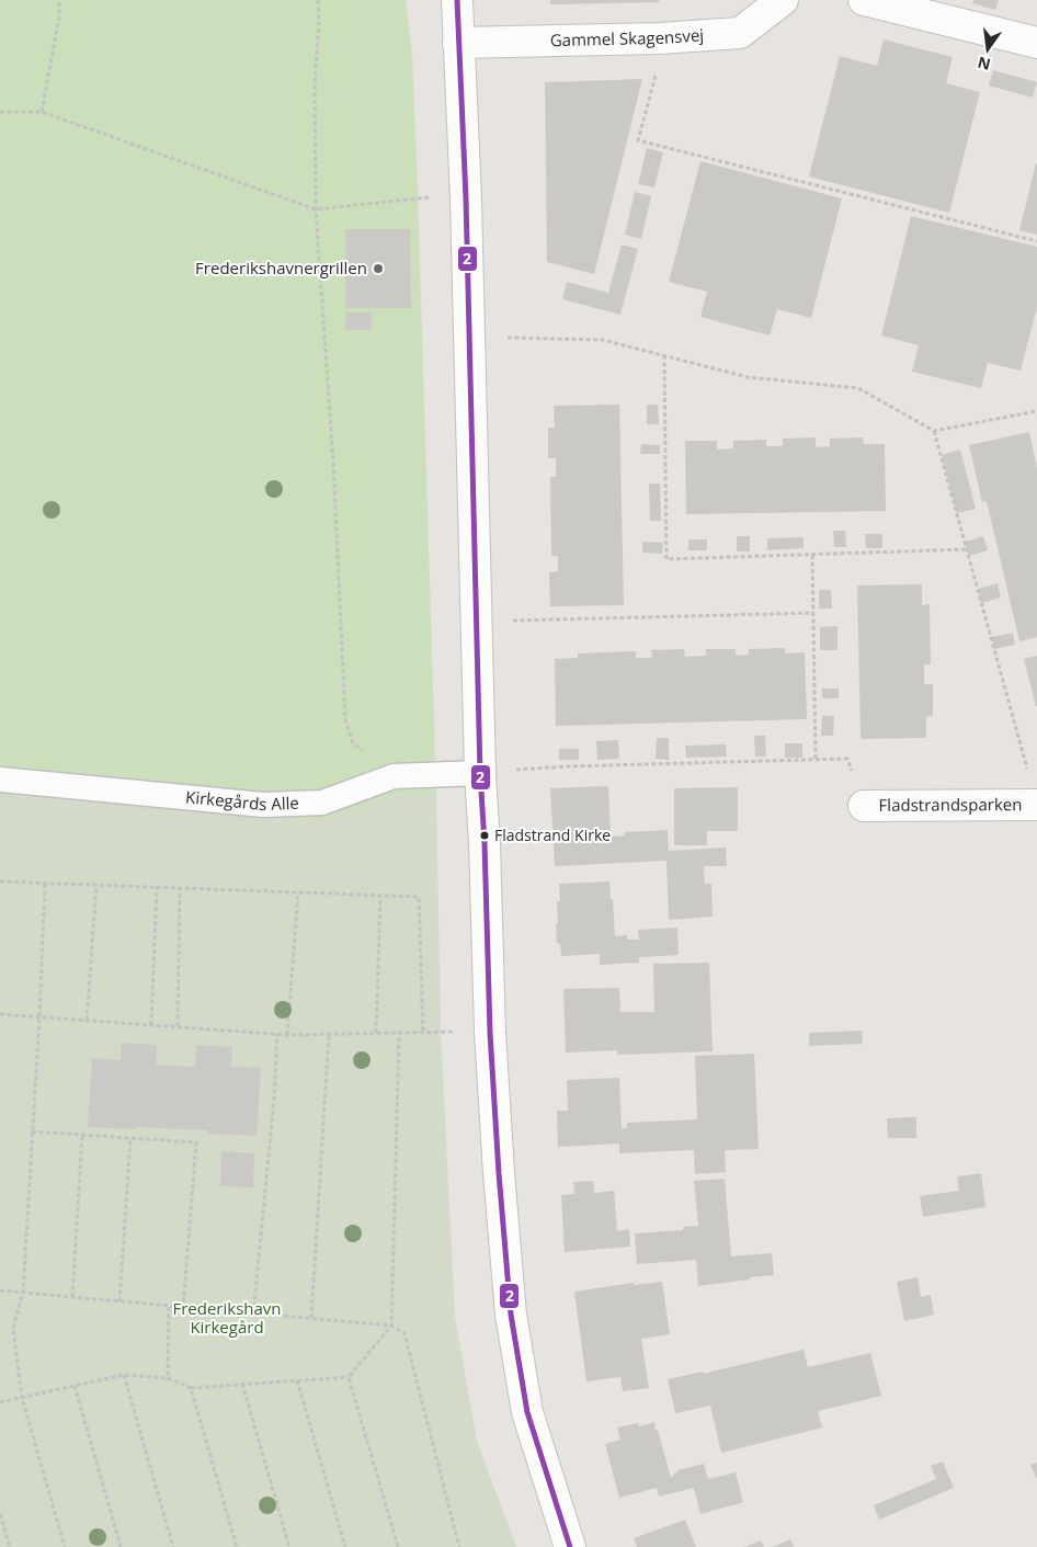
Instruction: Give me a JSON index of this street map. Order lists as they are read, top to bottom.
{
  "streets": {
    "street": ["Gammel Skagensvej", "Fladstrandsparken"],
    "lane": ["Kirkegårds Alle"]
  },
  "parks": ["Frederikshavn Kirkegård"],
  "places": ["Frederikshavnergrillen", "Fladstrand Kirke"],
  "lines": ["transit line 2"],
  "north": "bottom"
}
